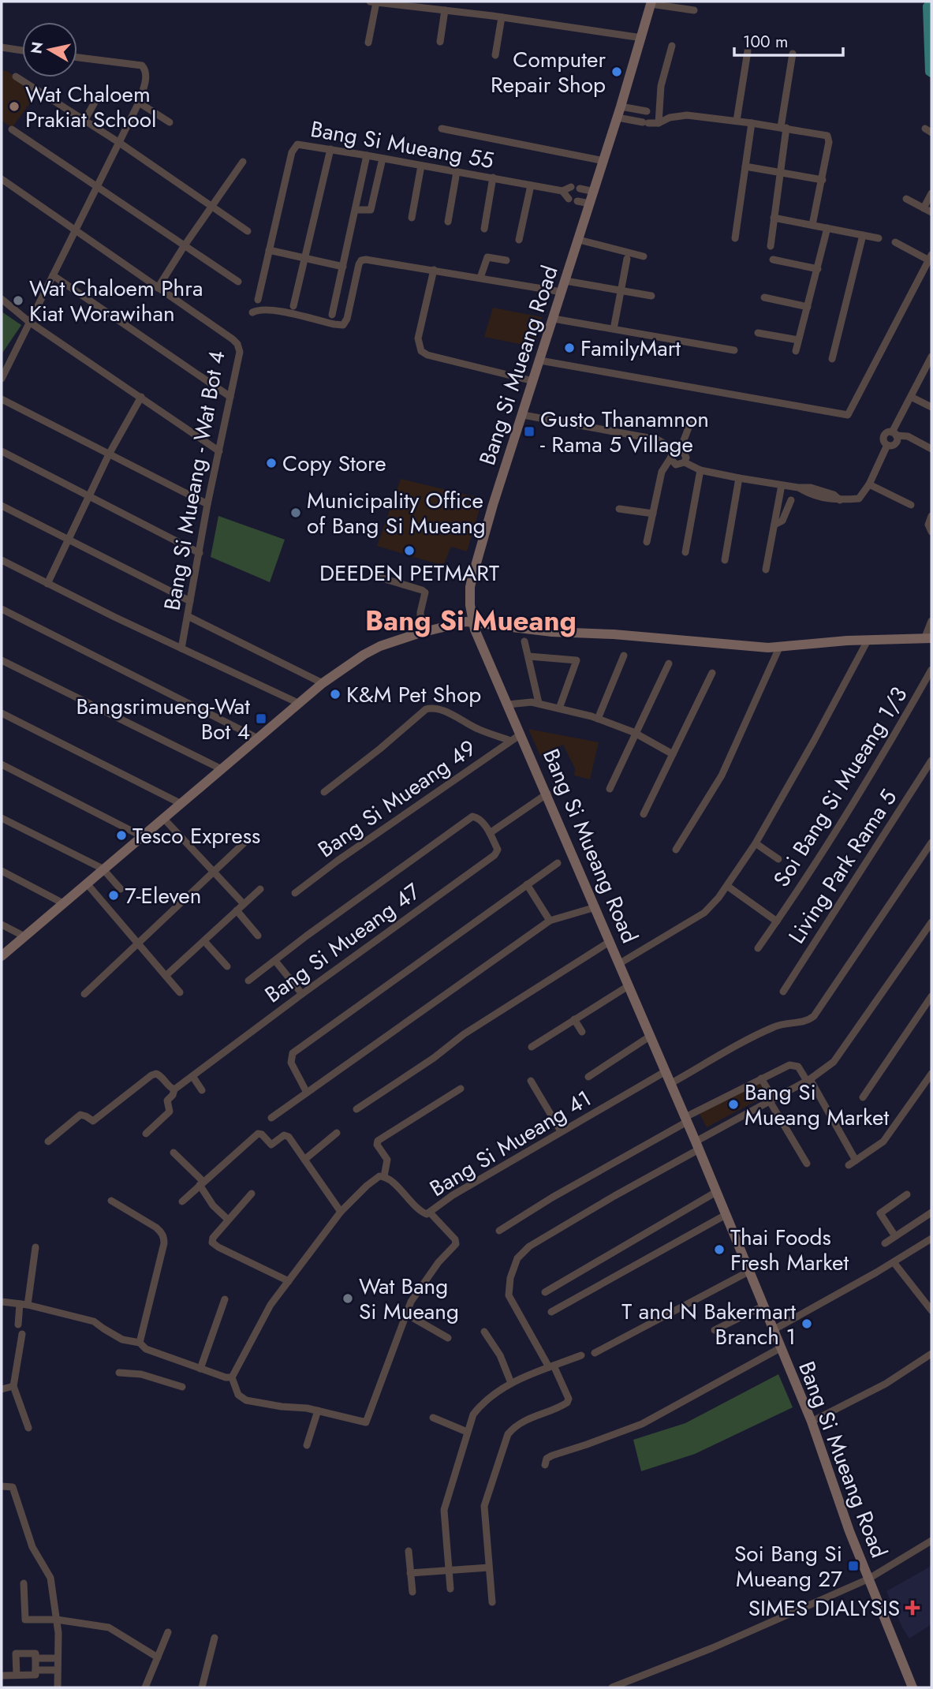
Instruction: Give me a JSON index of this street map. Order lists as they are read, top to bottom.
{
  "streets": {
    "street": [
      "Bang Si Mueang 55",
      "Bang Si Mueang Road",
      "Bang Si Mueang - Wat Bot 4",
      "Soi Bang Si Mueang 1/3",
      "Bang Si Mueang 49",
      "Living Park Rama 5",
      "Bang Si Mueang 47",
      "Bang Si Mueang 41"
    ]
  },
  "crossings": [
    ["Bang Si Mueang Road", "Bang Si Mueang 49"],
    ["Bang Si Mueang Road", "Bang Si Mueang 41"]
  ],
  "districts": ["Bang Si Mueang"],
  "places": {
    "other": [
      "Computer Repair Shop",
      "Wat Chaloem Prakiat School",
      "Wat Chaloem Phra Kiat Worawihan",
      "FamilyMart",
      "Copy Store",
      "Municipality Office of Bang Si Mueang",
      "DEEDEN PETMART",
      "K&M Pet Shop",
      "Tesco Express",
      "7-Eleven",
      "Bang Si Mueang Market",
      "Thai Foods Fresh Market",
      "Wat Bang Si Mueang",
      "T and N Bakermart Branch 1"
    ],
    "transit": ["Gusto Thanamnon - Rama 5 Village", "Bangsrimueng-Wat Bot 4", "Soi Bang Si Mueang 27"],
    "health": ["SIMES DIALYSIS"]
  },
  "scale_bar": "100 m",
  "north": "left"
}
